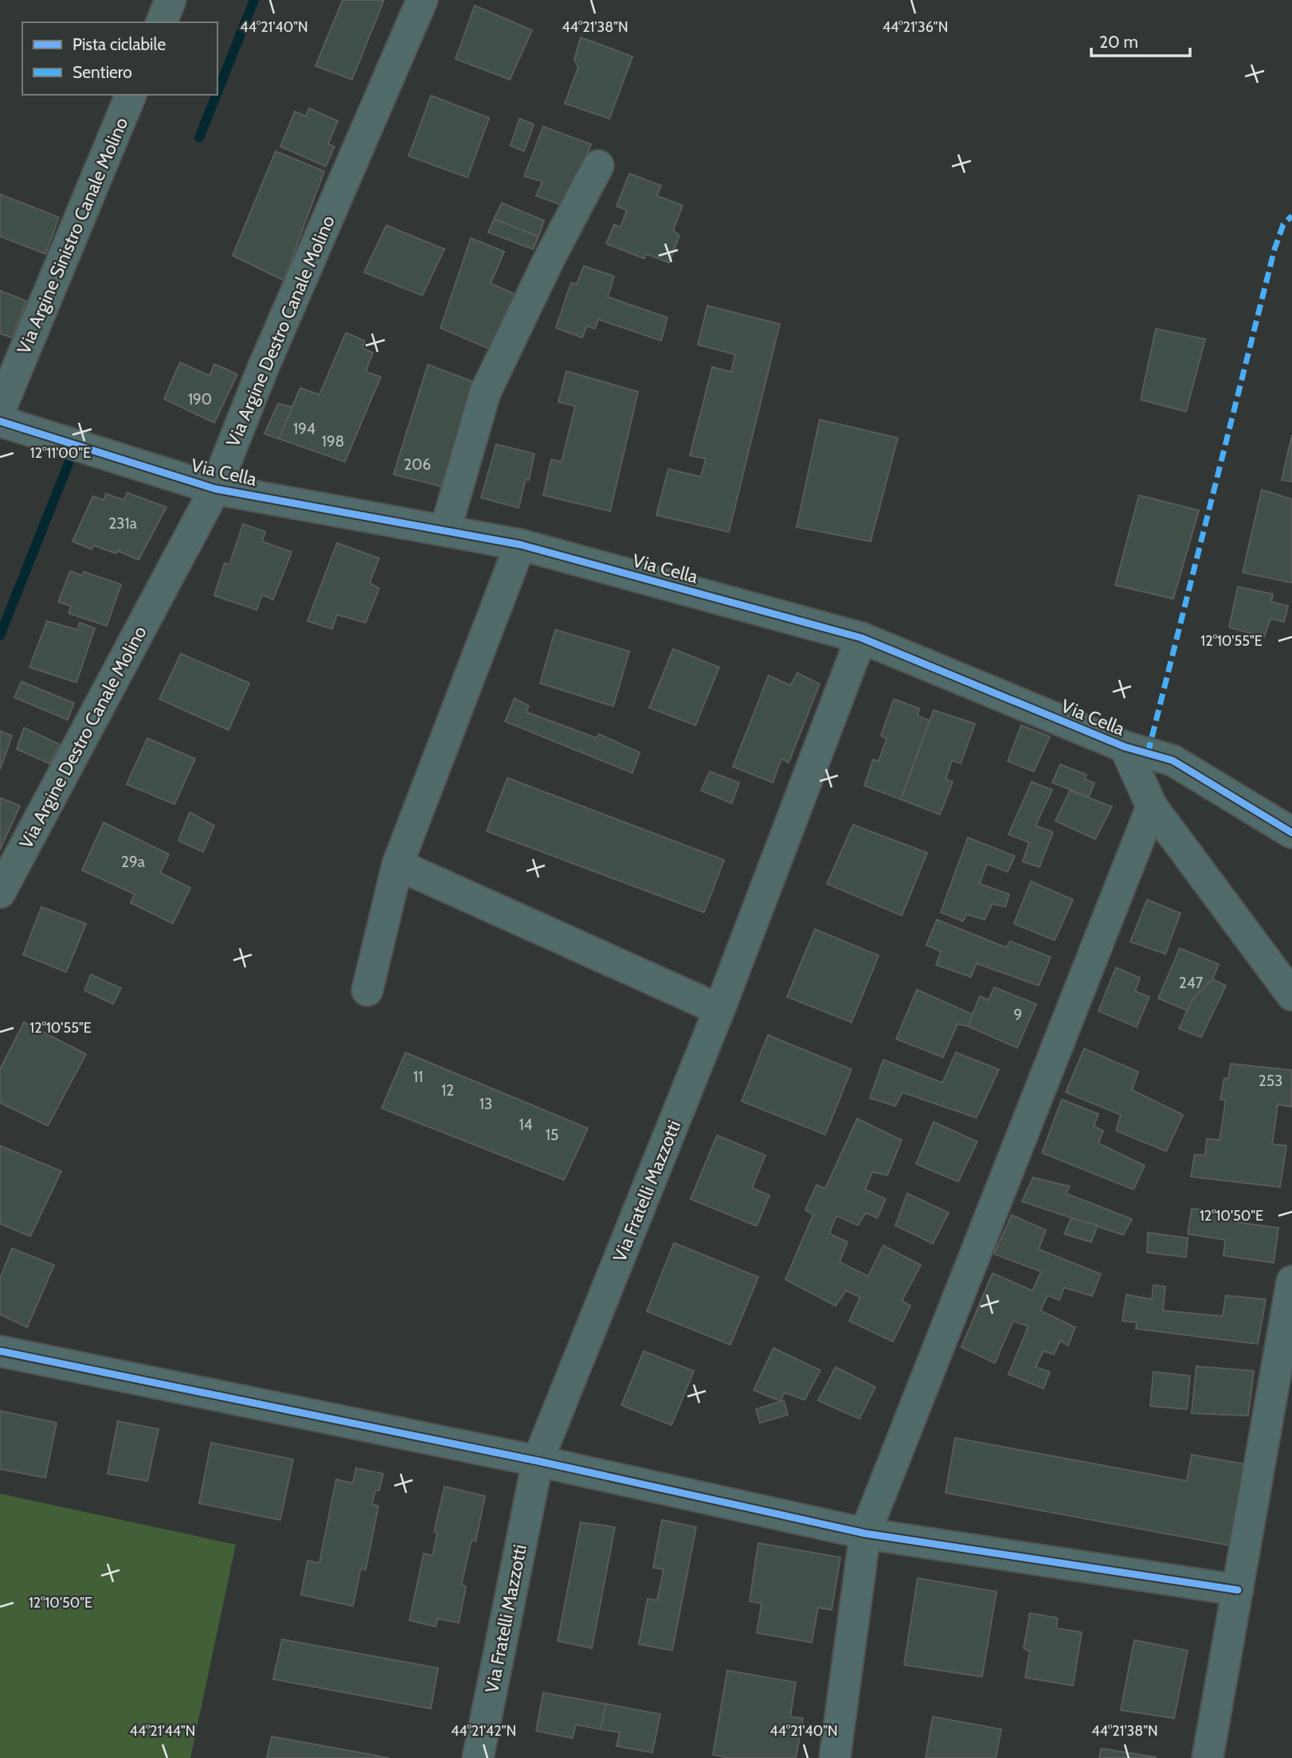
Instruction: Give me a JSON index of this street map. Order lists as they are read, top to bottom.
{
  "streets": {
    "street": [
      "Via Argine Sinistro Canale Molino",
      "Via Argine Destro Canale Molino",
      "Via Cella",
      "Via Fratelli Mazzotti"
    ]
  },
  "crossings": [
    ["Via Argine Destro Canale Molino", "Via Cella"],
    ["Via Cella", "Via Fratelli Mazzotti"]
  ],
  "house_numbers": [
    "190",
    "194",
    "198",
    "206",
    "231a",
    "29a",
    "247",
    "9",
    "11",
    "253",
    "12",
    "13",
    "14",
    "15"
  ],
  "legend": ["Pista ciclabile", "Sentiero"],
  "scale_bar": "20 m",
  "coordinates": [
    "44°21'40\"N",
    "44°21'38\"N",
    "44°21'36\"N",
    "12°11'00\"E",
    "12°10'55\"E",
    "12°10'50\"E",
    "44°21'44\"N",
    "44°21'42\"N"
  ]
}
